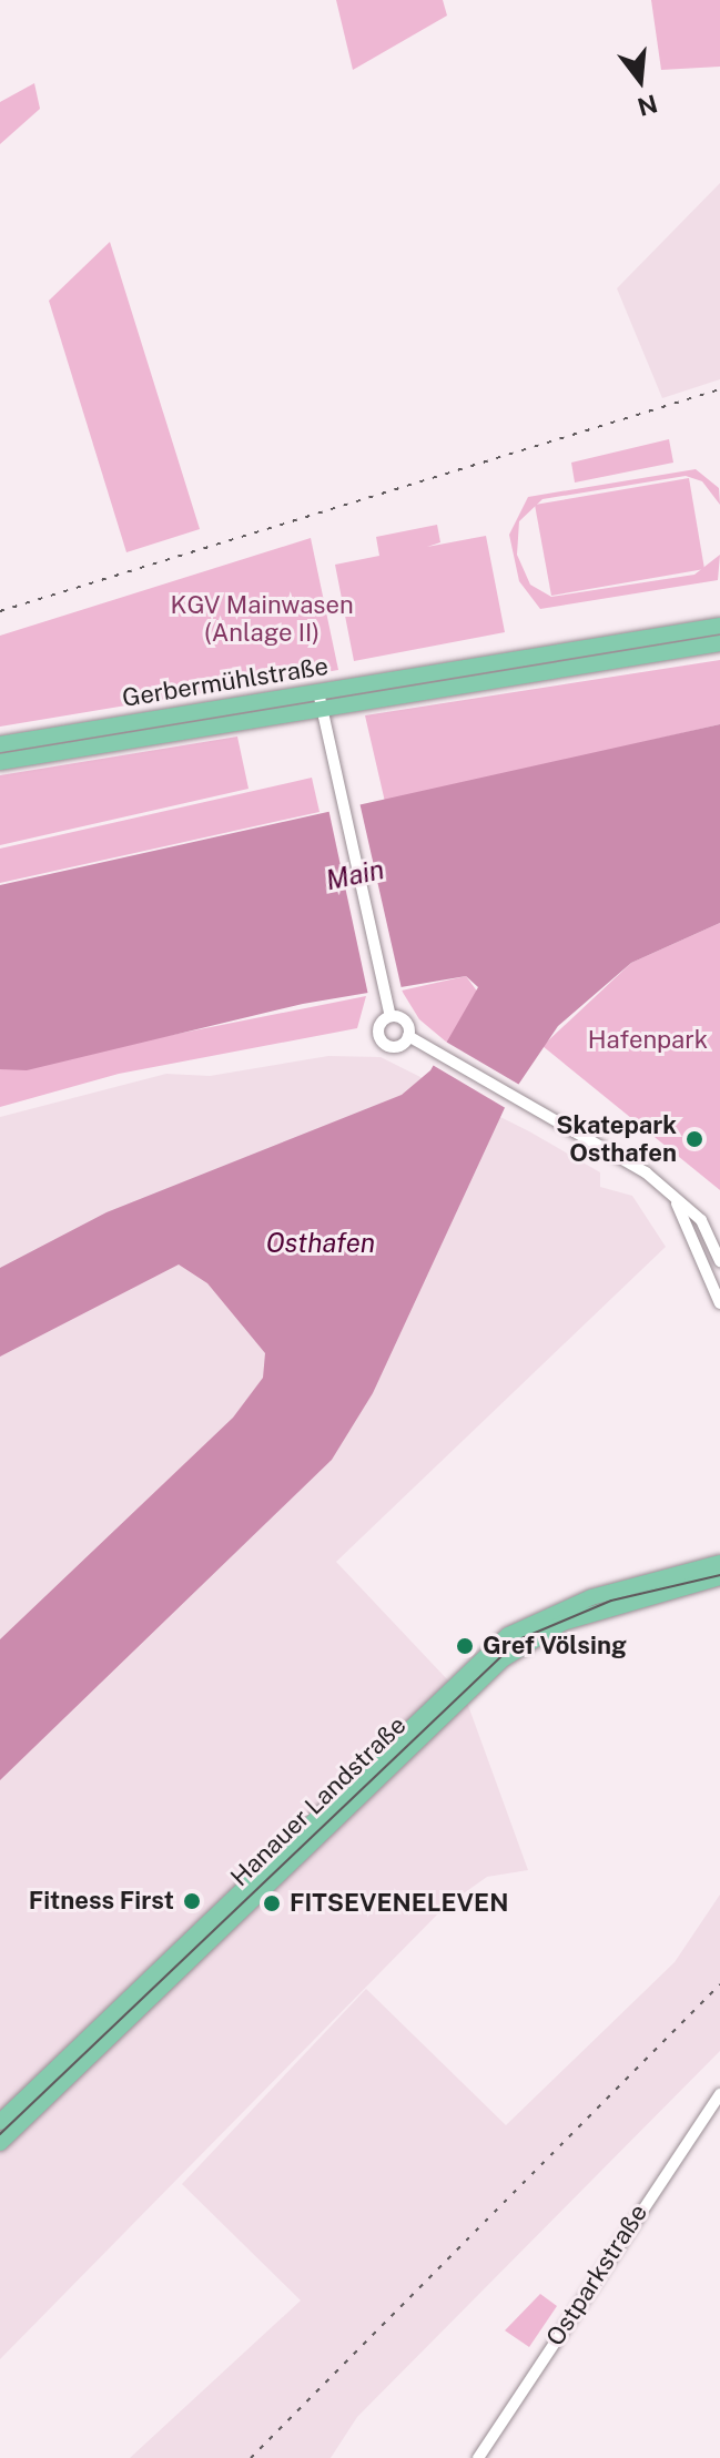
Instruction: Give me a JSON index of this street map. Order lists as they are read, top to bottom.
{
  "streets": {
    "main road": ["Gerbermühlstraße", "Hanauer Landstraße"],
    "street": ["Ostparkstraße"]
  },
  "water": ["Main", "Osthafen"],
  "parks": ["KGV Mainwasen (Anlage II)", "Hafenpark"],
  "places": [
    "Skatepark Osthafen",
    "Gref Völsing",
    "Fitness First",
    "FITSEVENELEVEN"
  ],
  "north": "bottom"
}
